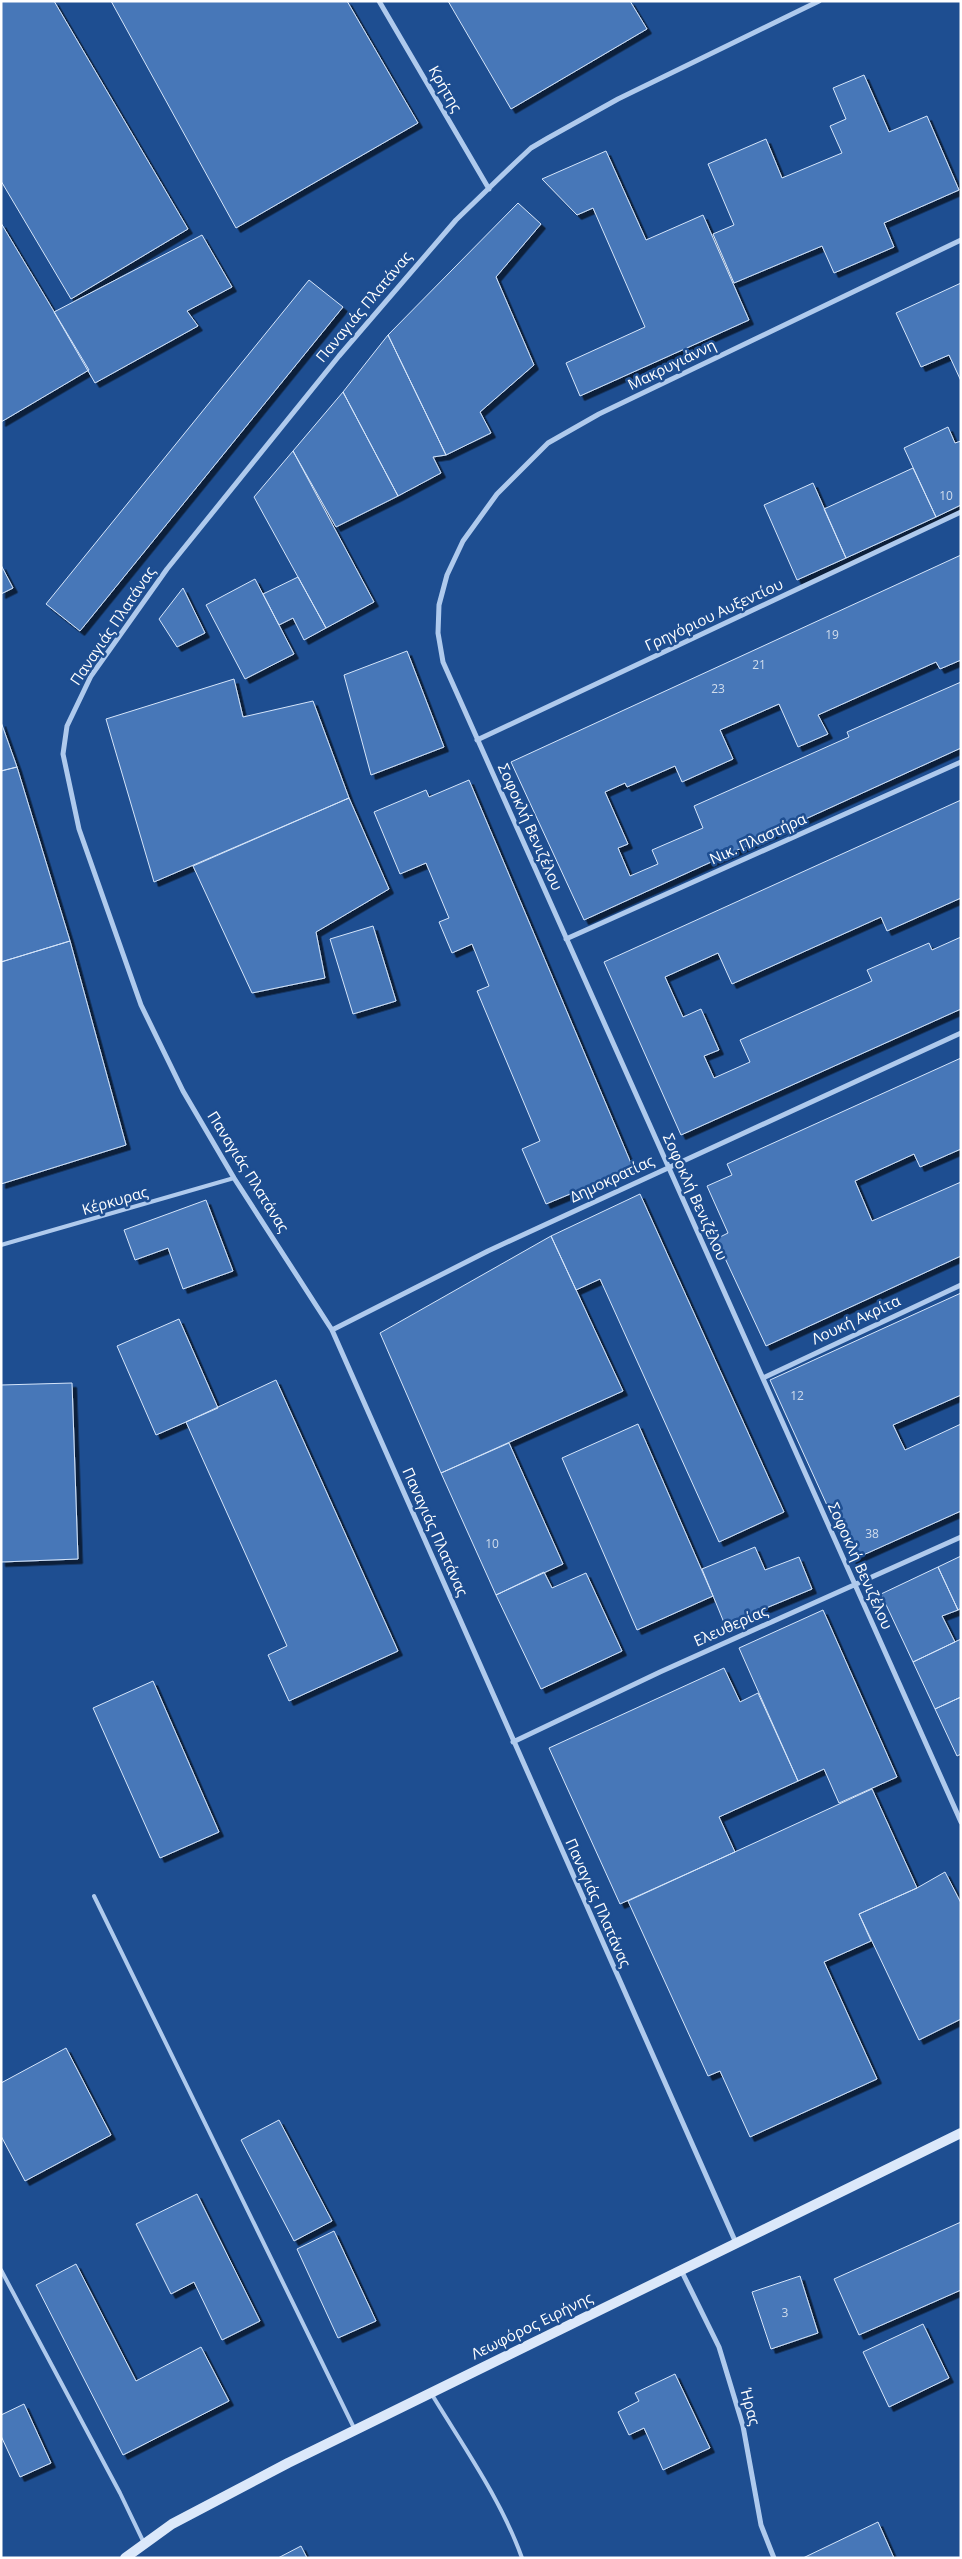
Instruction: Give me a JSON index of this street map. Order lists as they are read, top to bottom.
{
  "streets": {
    "street": [
      "Κρήτης",
      "Παναγιάς Πλατάνας",
      "Μακρυγιάννη",
      "Γρηγόριου Αυξεντίου",
      "Σοφοκλή Βενιζέλου",
      "Νικ. Πλαστήρα",
      "Δημοκρατίας",
      "Λουκή Ακρίτα",
      "Ελευθερίας",
      "Λεωφόρος Ειρήνης",
      "Ήρας"
    ],
    "lane": ["Κέρκυρας"]
  },
  "crossings": [
    ["Κρήτης", "Παναγιάς Πλατάνας"],
    ["Παναγιάς Πλατάνας", "Δημοκρατίας"],
    ["Παναγιάς Πλατάνας", "Κέρκυρας"],
    ["Παναγιάς Πλατάνας", "Ελευθερίας"],
    ["Παναγιάς Πλατάνας", "Λεωφόρος Ειρήνης"],
    ["Μακρυγιάννη", "Σοφοκλή Βενιζέλου"],
    ["Γρηγόριου Αυξεντίου", "Σοφοκλή Βενιζέλου"],
    ["Σοφοκλή Βενιζέλου", "Νικ. Πλαστήρα"],
    ["Σοφοκλή Βενιζέλου", "Δημοκρατίας"],
    ["Σοφοκλή Βενιζέλου", "Λουκή Ακρίτα"],
    ["Σοφοκλή Βενιζέλου", "Ελευθερίας"],
    ["Λεωφόρος Ειρήνης", "Ήρας"]
  ],
  "house_numbers": [
    "10",
    "19",
    "21",
    "23",
    "12",
    "38",
    "10",
    "3"
  ]
}
